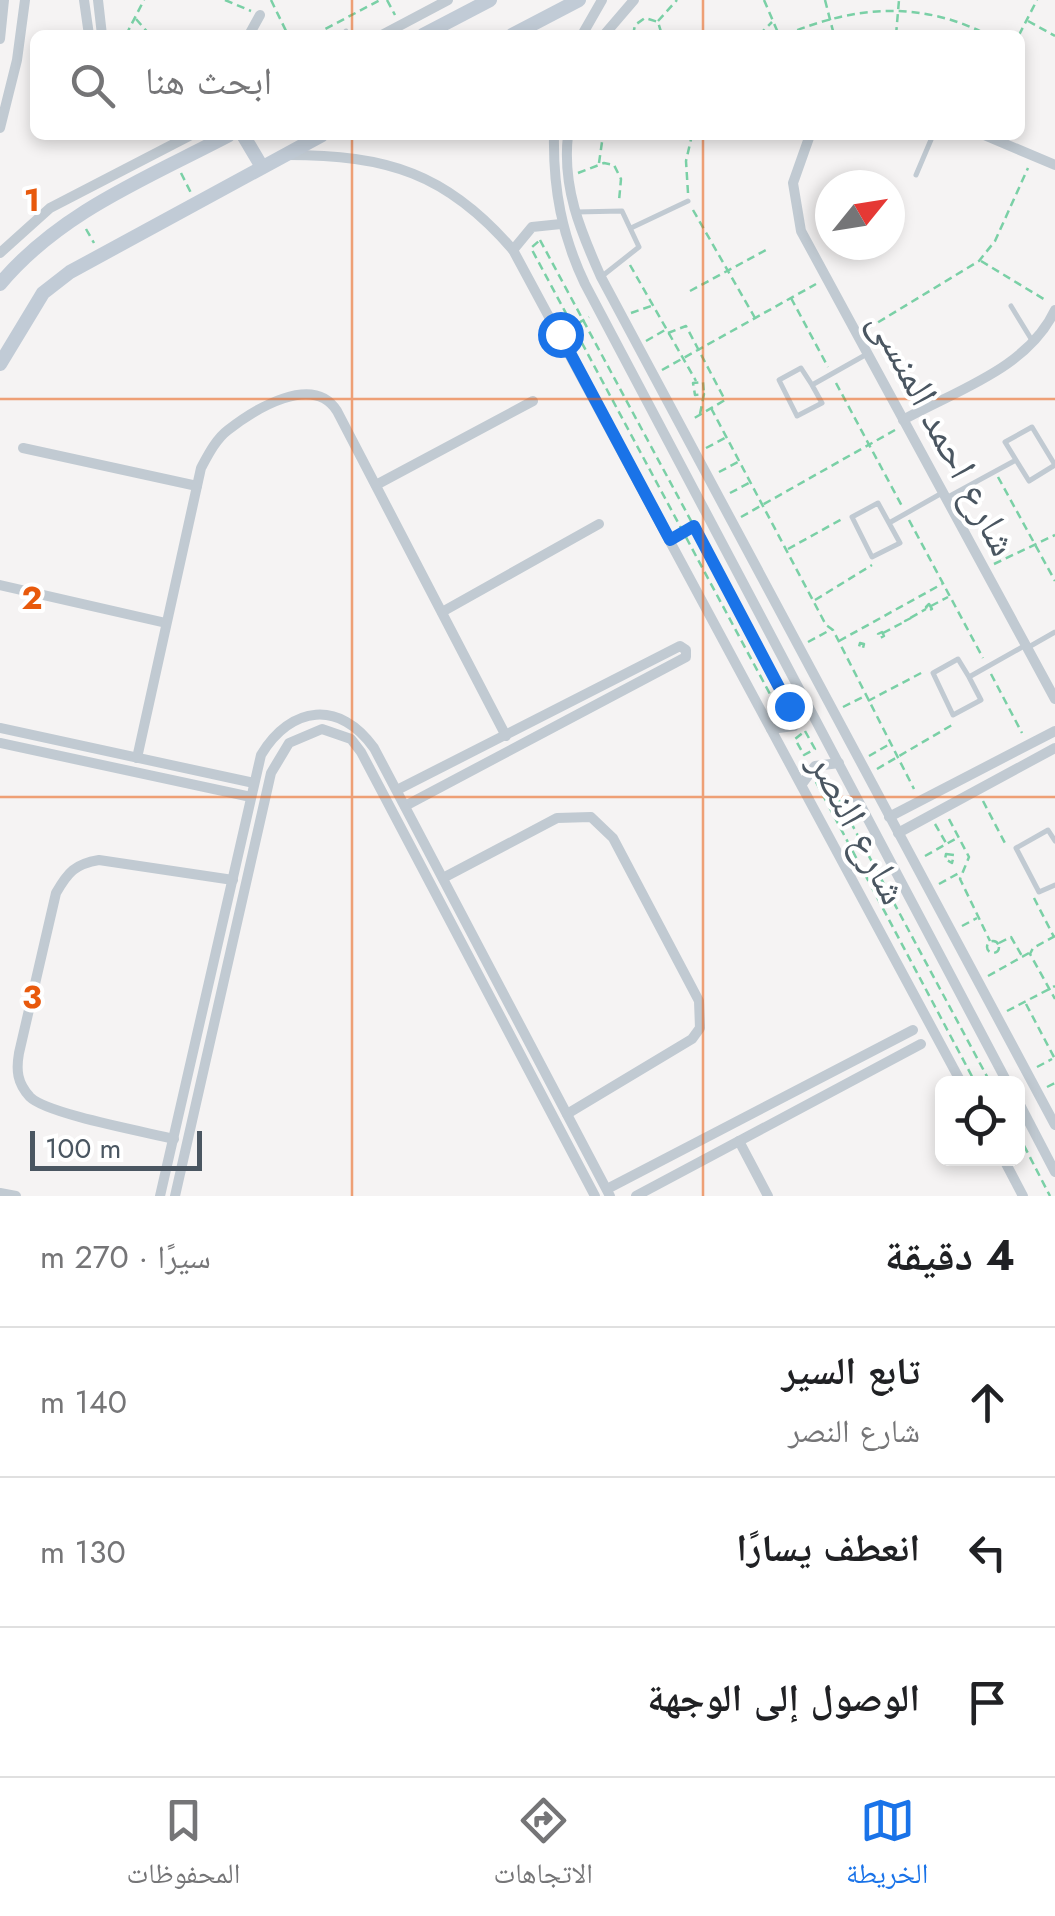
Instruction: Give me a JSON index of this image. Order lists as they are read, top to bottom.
{
  "streets": {
    "street": ["شارع احمد المنسى", "شارع النصر"]
  },
  "scale_bar": "100 m",
  "north": "top right",
  "page": {
    "search": "ابحث هنا",
    "scale": "100 m",
    "heading": ["4 دقيقة", "سيرًا · 270 m"],
    "list": [
      ["تابع السير", "شارع النصر", "140 m"],
      ["انعطف يسارًا", "130 m"],
      "الوصول إلى الوجهة"
    ],
    "nav": ["الخريطة", "الاتجاهات", "المحفوظات"]
  },
  "grid": {
    "rows": ["1", "2", "3"]
  }
}
